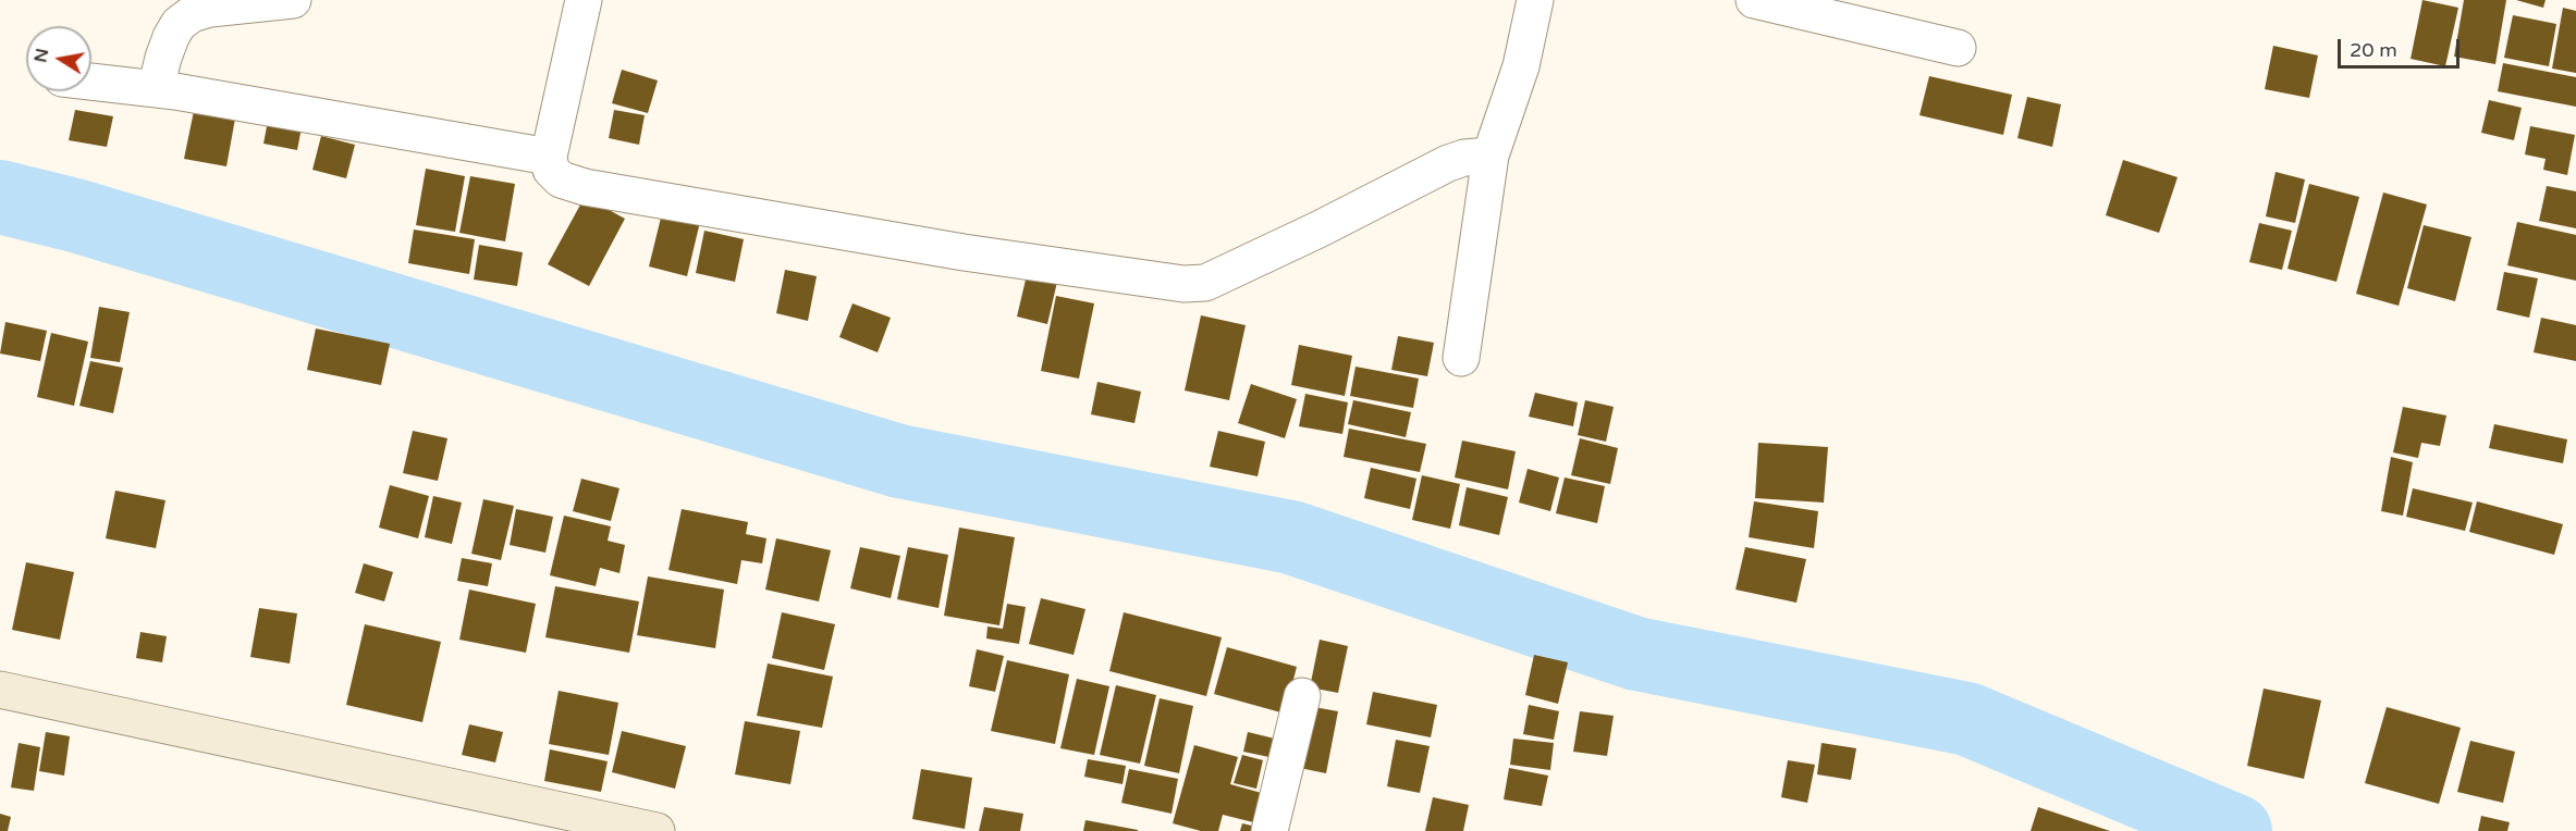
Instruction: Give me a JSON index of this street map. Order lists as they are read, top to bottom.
{
  "scale_bar": "20 m",
  "north": "left"
}
